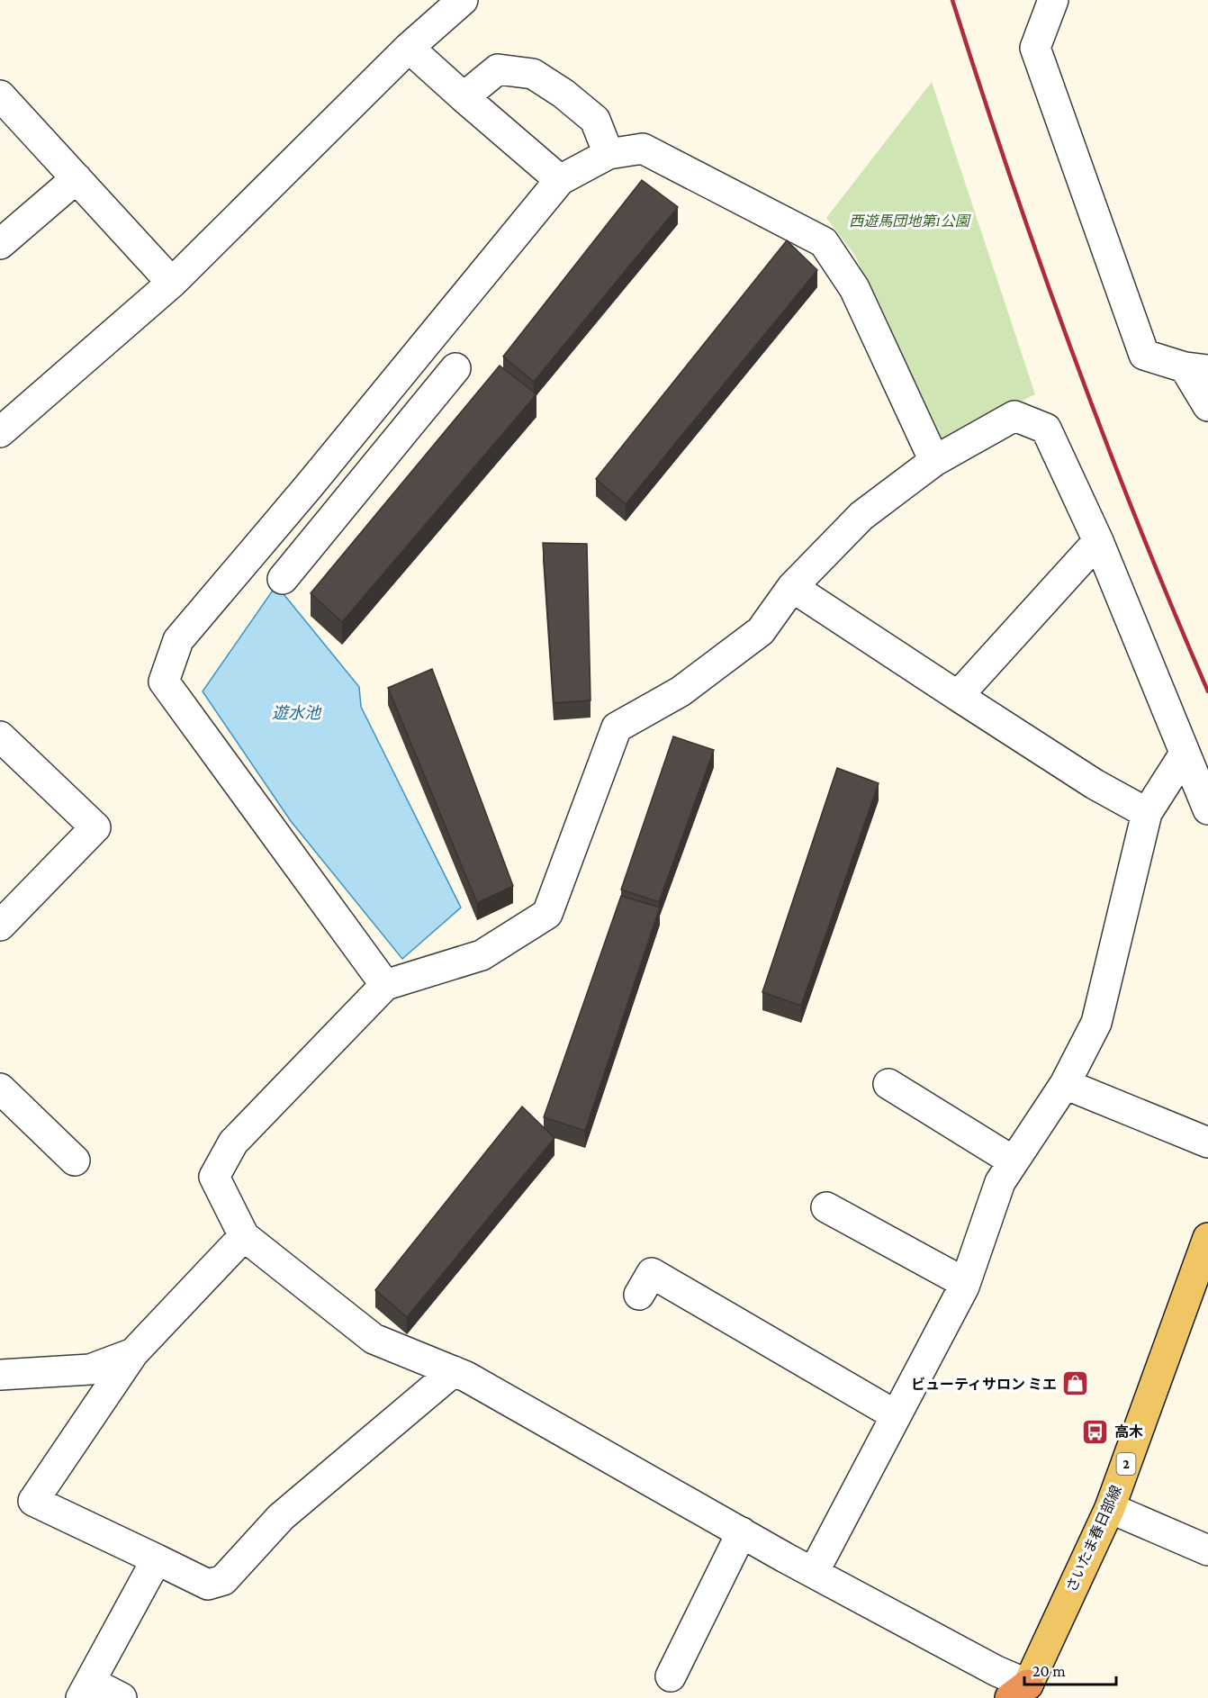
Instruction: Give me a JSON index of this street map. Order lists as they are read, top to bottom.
{
  "streets": {
    "main road": ["2", "さいたま春日部線"]
  },
  "water": ["遊水池"],
  "parks": ["西遊馬団地第1公園"],
  "places": {
    "shop": ["ビューティサロン ミエ"],
    "bus stop": ["高木"]
  },
  "scale_bar": "20 m"
}
